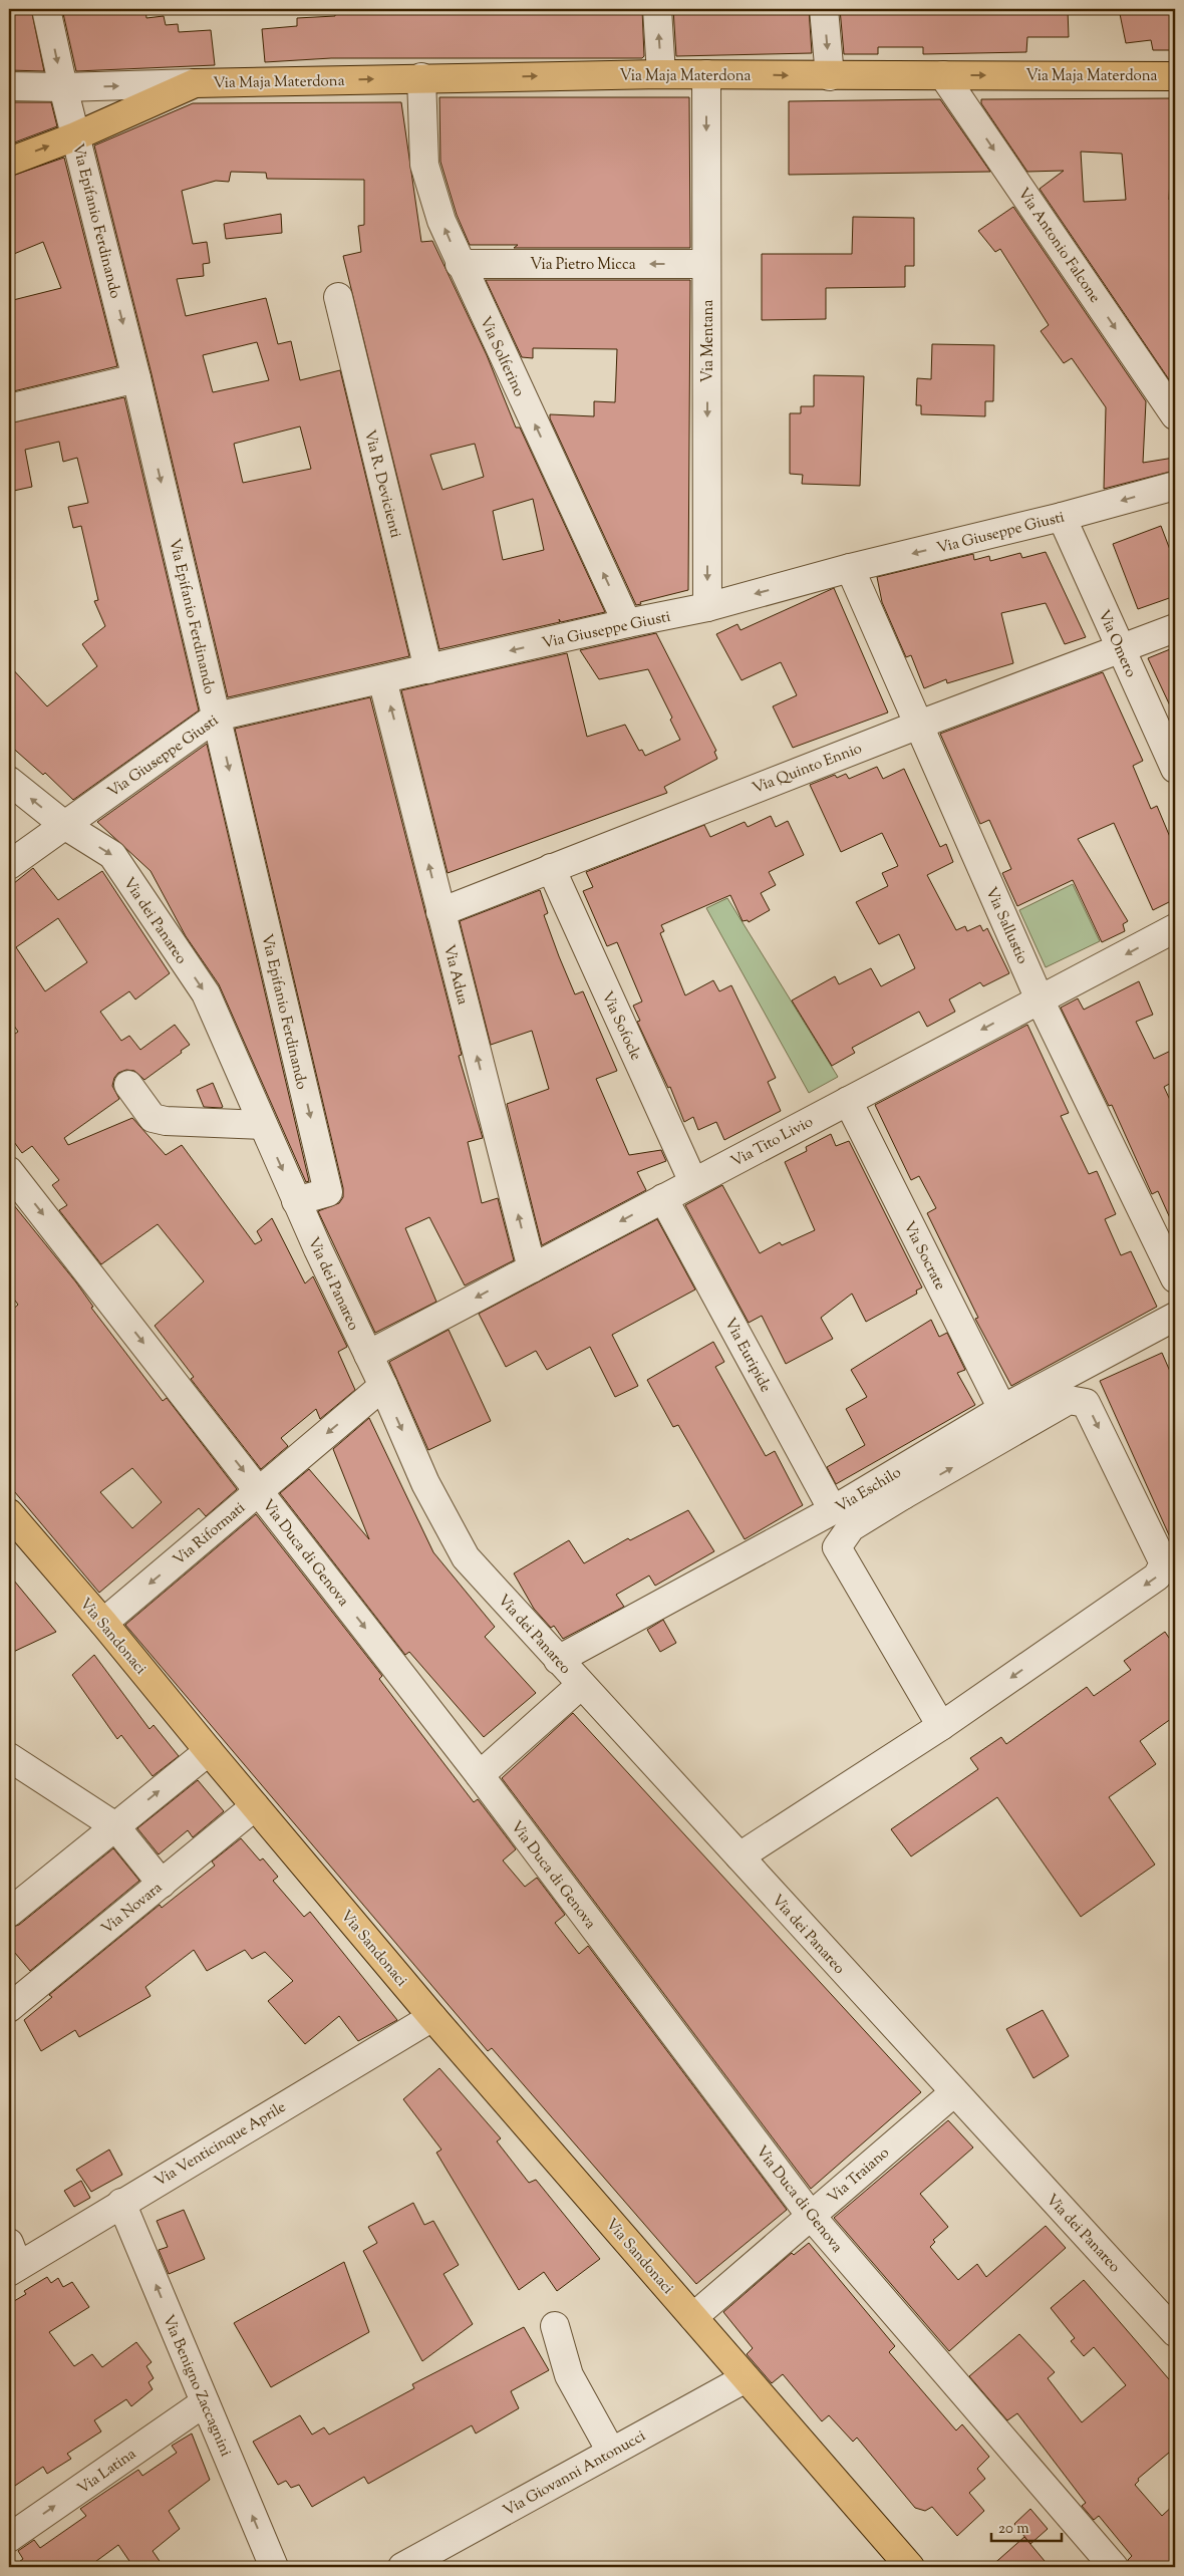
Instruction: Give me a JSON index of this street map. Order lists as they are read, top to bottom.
{
  "streets": {
    "main road": ["Via Maja Materdona", "Via Sandonaci"],
    "street": [
      "Via Epifanio Ferdinando",
      "Via Antonio Falcone",
      "Via Pietro Micca",
      "Via Mentana",
      "Via Solferino",
      "Via R. Devicienti",
      "Via Giuseppe Giusti",
      "Via Omero",
      "Via Quinto Ennio",
      "Via dei Panareo",
      "Via Sallustio",
      "Via Adua",
      "Via Sofocle",
      "Via Tito Livio",
      "Via Socrate",
      "Via Euripide",
      "Via Eschilo",
      "Via Riformati",
      "Via Duca di Genova",
      "Via Novara",
      "Via Venticinque Aprile",
      "Via Traiano",
      "Via Benigno Zaccagnini",
      "Via Latina",
      "Via Giovanni Antonucci"
    ]
  },
  "crossings": [
    ["Via Maja Materdona", "Via Epifanio Ferdinando"],
    ["Via Maja Materdona", "Via Antonio Falcone"],
    ["Via Maja Materdona", "Via Mentana"],
    ["Via Maja Materdona", "Via Solferino"],
    ["Via Epifanio Ferdinando", "Via Giuseppe Giusti"],
    ["Via Epifanio Ferdinando", "Via dei Panareo"],
    ["Via Pietro Micca", "Via Mentana"],
    ["Via Pietro Micca", "Via Solferino"],
    ["Via Mentana", "Via Giuseppe Giusti"],
    ["Via Solferino", "Via Giuseppe Giusti"],
    ["Via R. Devicienti", "Via Giuseppe Giusti"],
    ["Via Giuseppe Giusti", "Via Omero"],
    ["Via Giuseppe Giusti", "Via dei Panareo"],
    ["Via Giuseppe Giusti", "Via Sallustio"],
    ["Via Giuseppe Giusti", "Via Adua"],
    ["Via Omero", "Via Quinto Ennio"],
    ["Via Quinto Ennio", "Via Sallustio"],
    ["Via Quinto Ennio", "Via Adua"],
    ["Via Quinto Ennio", "Via Sofocle"],
    ["Via dei Panareo", "Via Tito Livio"],
    ["Via dei Panareo", "Via Eschilo"],
    ["Via dei Panareo", "Via Riformati"],
    ["Via dei Panareo", "Via Traiano"],
    ["Via Sallustio", "Via Tito Livio"],
    ["Via Adua", "Via Tito Livio"],
    ["Via Sofocle", "Via Tito Livio"],
    ["Via Tito Livio", "Via Socrate"],
    ["Via Tito Livio", "Via Euripide"],
    ["Via Socrate", "Via Eschilo"],
    ["Via Euripide", "Via Eschilo"],
    ["Via Riformati", "Via Duca di Genova"],
    ["Via Riformati", "Via Sandonaci"],
    ["Via Duca di Genova", "Via Traiano"],
    ["Via Sandonaci", "Via Novara"],
    ["Via Sandonaci", "Via Venticinque Aprile"],
    ["Via Sandonaci", "Via Traiano"],
    ["Via Sandonaci", "Via Giovanni Antonucci"],
    ["Via Venticinque Aprile", "Via Benigno Zaccagnini"],
    ["Via Benigno Zaccagnini", "Via Latina"]
  ],
  "one_way": [
    "Via Maja Materdona",
    "Via Epifanio Ferdinando",
    "Via Antonio Falcone",
    "Via Pietro Micca",
    "Via Mentana",
    "Via Solferino",
    "Via Giuseppe Giusti",
    "Via dei Panareo",
    "Via Adua",
    "Via Tito Livio",
    "Via Riformati",
    "Via Duca di Genova",
    "Via Benigno Zaccagnini",
    "Via Latina"
  ],
  "scale_bar": "20 m"
}
